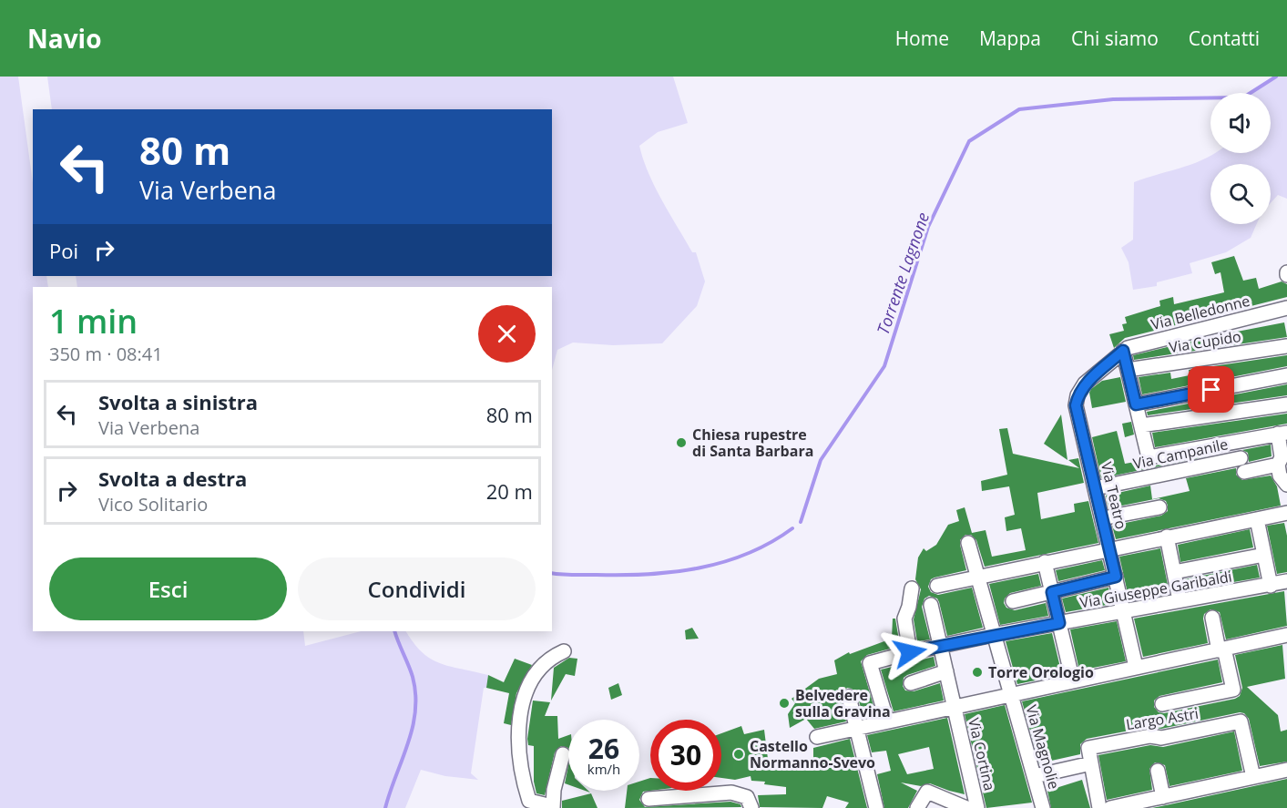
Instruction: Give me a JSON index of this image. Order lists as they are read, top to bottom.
{
  "streets": {
    "street": [
      "Via Belledonne",
      "Via Cupido",
      "Via Campanile",
      "Via Teatro",
      "Via Giuseppe Garibaldi",
      "Largo Astri",
      "Via Magnolie",
      "Via Cortina"
    ]
  },
  "crossings": [
    ["Via Belledonne", "Via Teatro"],
    ["Via Campanile", "Via Teatro"],
    ["Via Teatro", "Via Giuseppe Garibaldi"],
    ["Via Giuseppe Garibaldi", "Via Magnolie"],
    ["Via Giuseppe Garibaldi", "Via Cortina"]
  ],
  "water": ["Torrente Lagnone"],
  "places": [
    "Chiesa rupestre di Santa Barbara",
    "Torre Orologio",
    "Belvedere sulla Gravina",
    "Castello Normanno-Svevo"
  ],
  "page": {
    "header": "Navio",
    "nav": [
      "Home",
      "Mappa",
      "Chi siamo",
      "Contatti"
    ],
    "turn": ["80 m", "Via Verbena"],
    "then": "Poi",
    "heading": ["1 min", "350 m · 08:41"],
    "list": [
      {
        "name": "Svolta a sinistra",
        "note": "Via Verbena",
        "value": "80 m"
      },
      {
        "name": "Svolta a destra",
        "note": "Vico Solitario",
        "value": "20 m"
      }
    ],
    "buttons": ["Esci", "Condividi"],
    "speed": "26 km/h",
    "limit": "30"
  }
}
